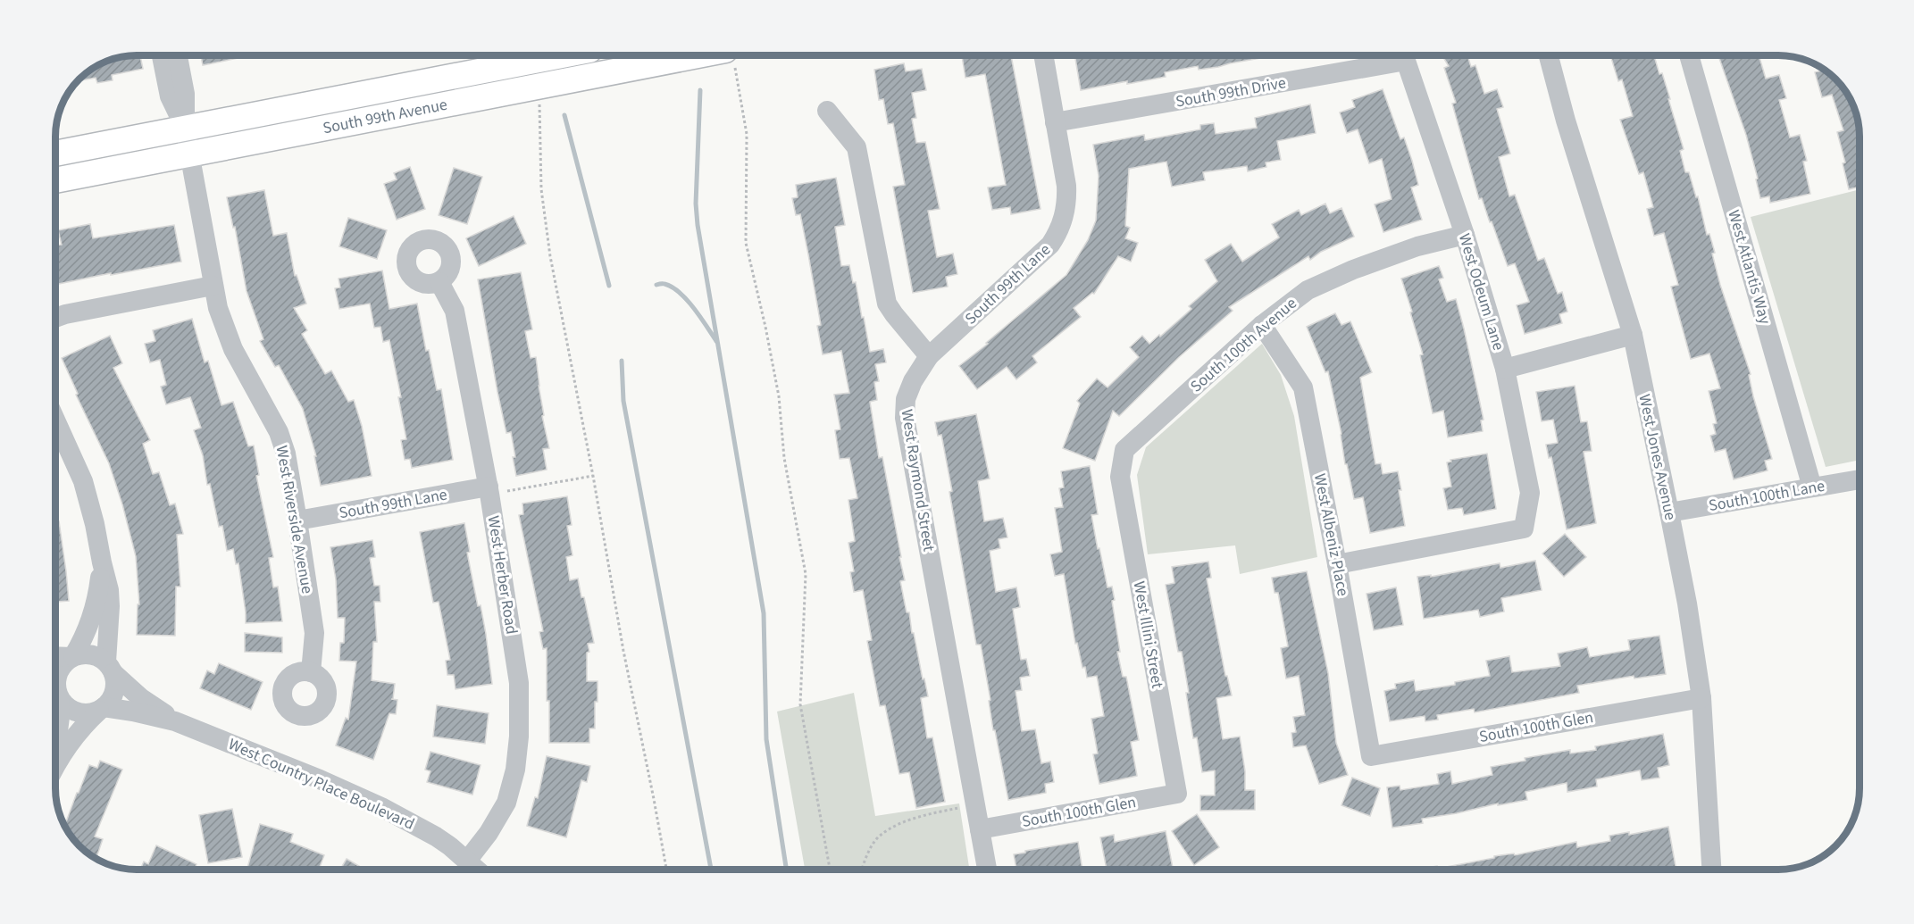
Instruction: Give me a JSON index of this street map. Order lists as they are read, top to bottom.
{
  "streets": {
    "main road": ["South 99th Avenue"],
    "street": [
      "South 99th Drive",
      "West Atlantis Way",
      "South 99th Lane",
      "West Odeum Lane",
      "South 100th Avenue",
      "West Jones Avenue",
      "West Raymond Street",
      "South 100th Lane",
      "West Riverside Avenue",
      "West Albeniz Place",
      "West Herber Road",
      "West Illini Street",
      "South 100th Glen",
      "West Country Place Boulevard"
    ]
  },
  "crossings": [
    ["South 99th Drive", "South 99th Lane"],
    ["South 99th Drive", "West Odeum Lane"],
    ["South 99th Avenue", "West Riverside Avenue"],
    ["West Atlantis Way", "South 100th Lane"],
    ["South 99th Lane", "West Raymond Street"],
    ["South 99th Lane", "West Riverside Avenue"],
    ["South 99th Lane", "West Herber Road"],
    ["West Odeum Lane", "South 100th Avenue"],
    ["West Odeum Lane", "West Albeniz Place"],
    ["South 100th Avenue", "West Albeniz Place"],
    ["South 100th Avenue", "West Illini Street"],
    ["West Jones Avenue", "South 100th Lane"],
    ["West Jones Avenue", "South 100th Glen"],
    ["West Raymond Street", "South 100th Glen"],
    ["West Albeniz Place", "South 100th Glen"],
    ["West Herber Road", "West Country Place Boulevard"],
    ["West Illini Street", "South 100th Glen"]
  ]
}
